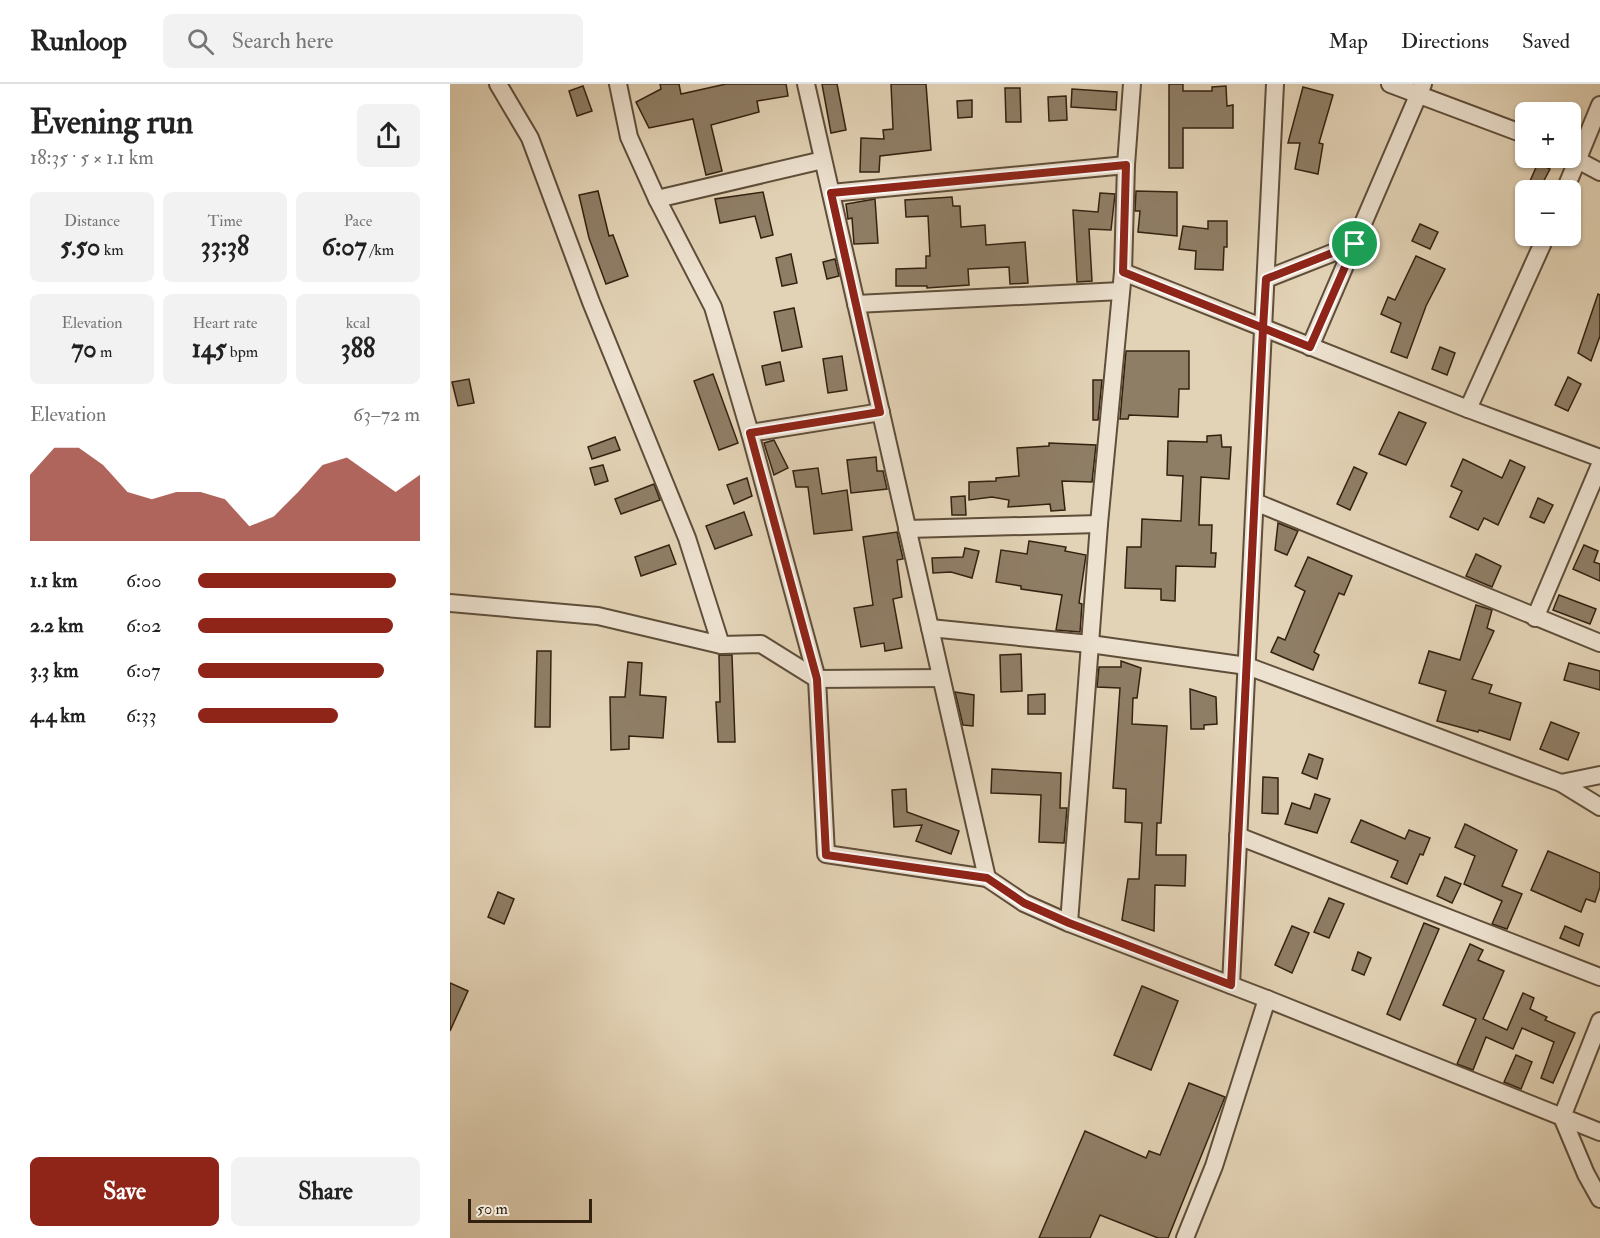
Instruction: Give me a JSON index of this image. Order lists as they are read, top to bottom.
{
  "scale_bar": "50 m",
  "page": {
    "header": "Runloop",
    "search": "Search here",
    "nav": ["Map", "Directions", "Saved"],
    "heading": ["Evening run", "18:35 · 5 × 1.1 km"],
    "map_buttons": ["+", "−"],
    "stats": [
      ["Distance", "5.50 km"],
      ["Time", "33:38"],
      ["Pace", "6:07 /km"],
      ["Elevation", "70 m"],
      ["Heart rate", "145 bpm"],
      ["kcal", "388"]
    ],
    "chart": ["Elevation", "63–72 m"],
    "list": [
      {
        "name": "1.1 km",
        "note": "6:00"
      },
      {
        "name": "2.2 km",
        "note": "6:02"
      },
      {
        "name": "3.3 km",
        "note": "6:07"
      },
      {
        "name": "4.4 km",
        "note": "6:33"
      }
    ],
    "buttons": ["Save", "Share"],
    "scale": "50 m"
  }
}
